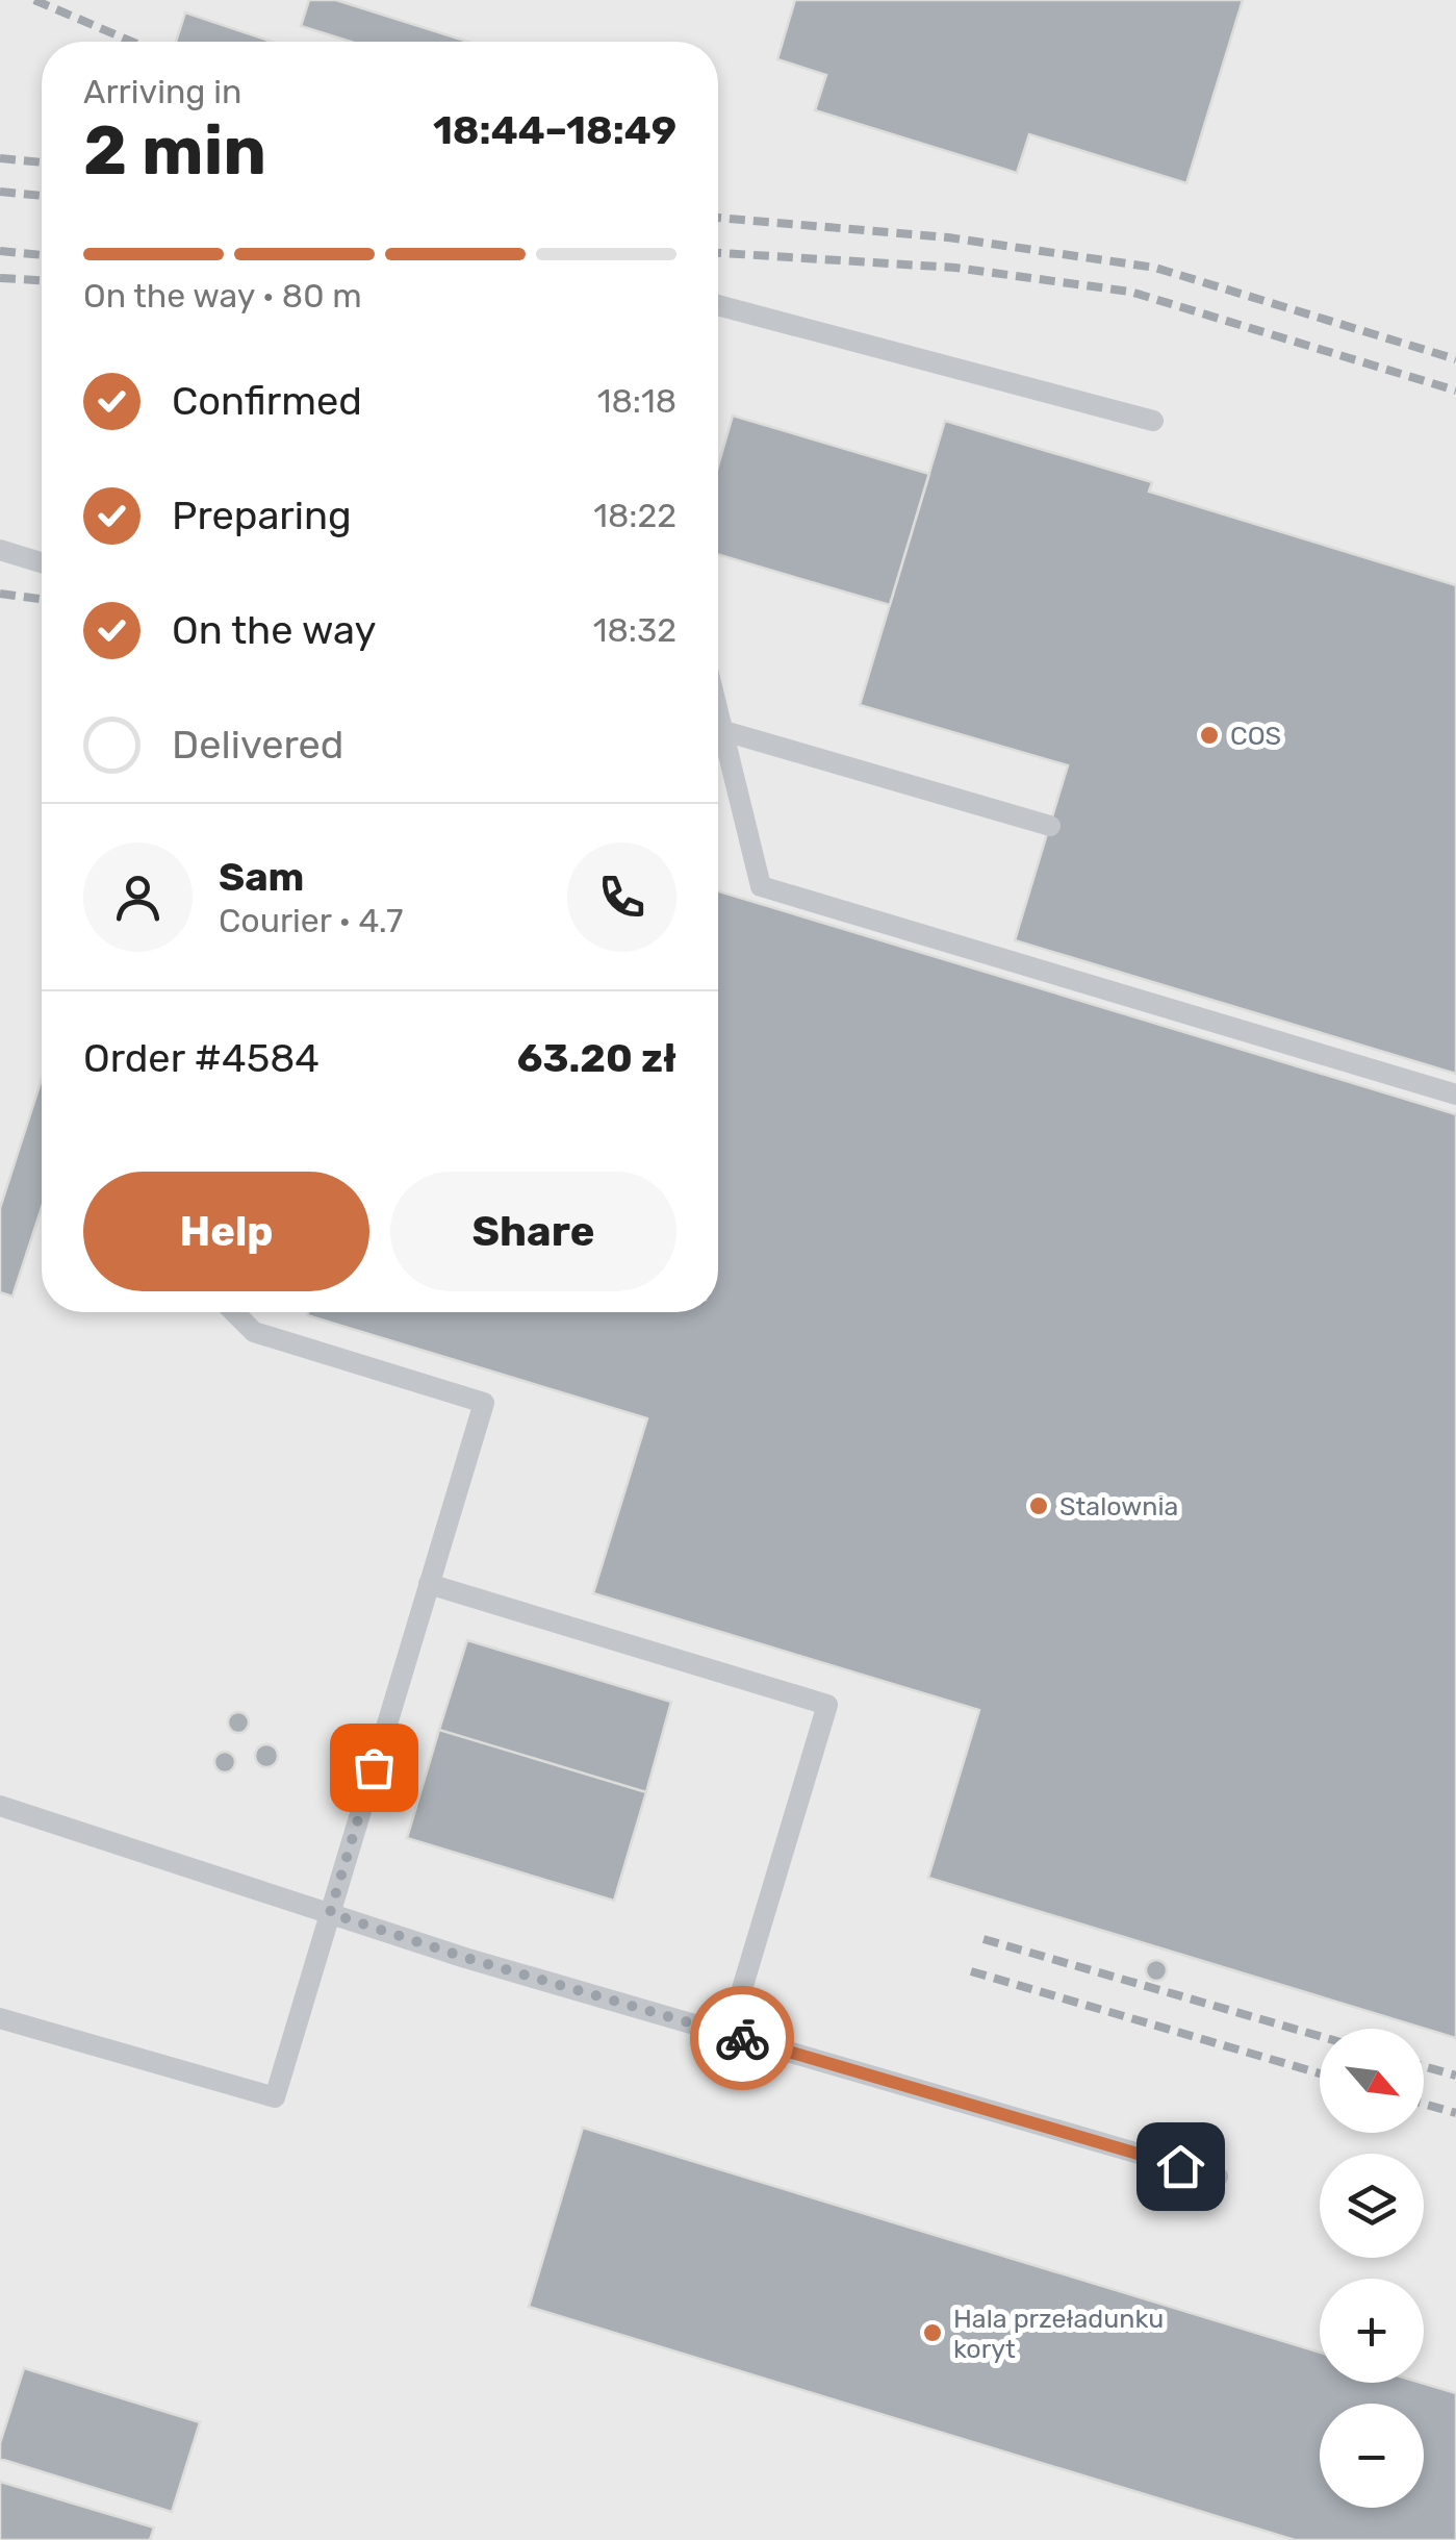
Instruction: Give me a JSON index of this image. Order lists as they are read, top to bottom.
{
  "places": ["COS", "Stalownia", "Hala przeładunku koryt"],
  "north": "bottom right",
  "page": {
    "heading": ["2 min", "Arriving in", "18:44–18:49"],
    "panel": [
      "Sam",
      "Courier · 4.7",
      "Order #4584",
      "63.20 zł"
    ],
    "bar": "On the way · 80 m",
    "list": [
      ["Confirmed", "18:18"],
      ["Preparing", "18:22"],
      ["On the way", "18:32"],
      "Delivered"
    ],
    "buttons": ["Help", "Share"],
    "map_buttons": ["+", "−"]
  }
}
